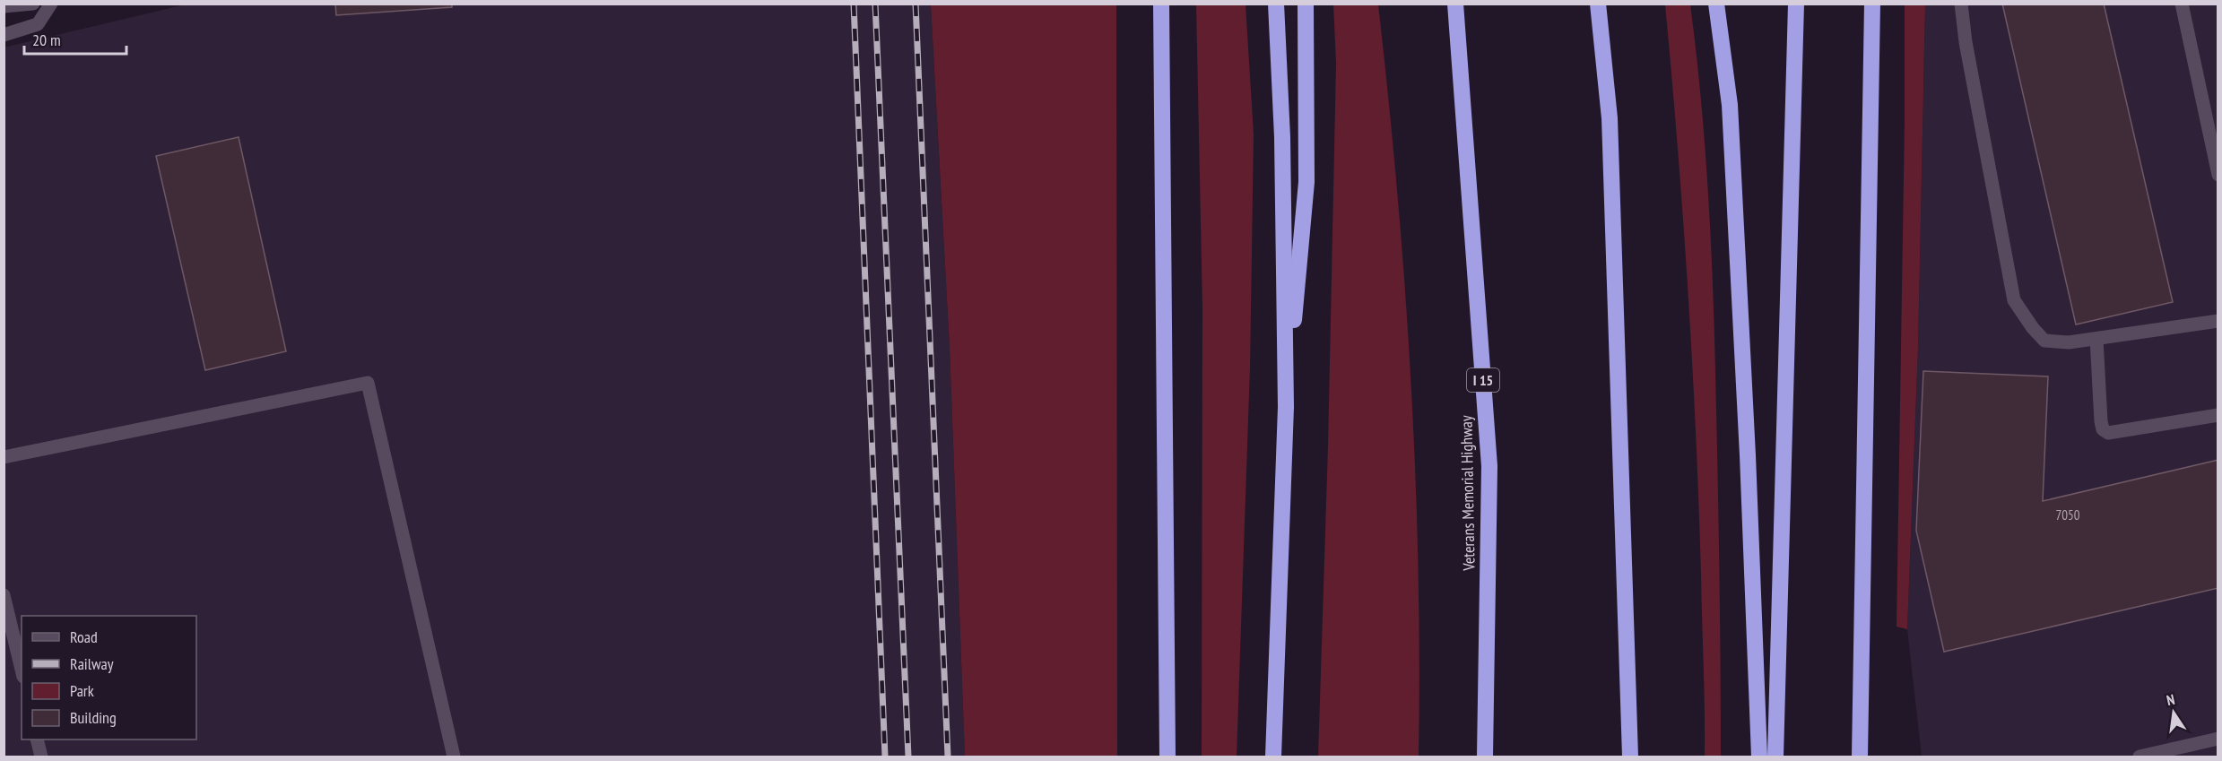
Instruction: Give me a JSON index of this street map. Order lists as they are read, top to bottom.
{
  "streets": {
    "highway": ["I 15", "Veterans Memorial Highway"]
  },
  "house_numbers": ["7050"],
  "legend": [
    "Road",
    "Railway",
    "Park",
    "Building"
  ],
  "scale_bar": "20 m",
  "north": "top"
}
